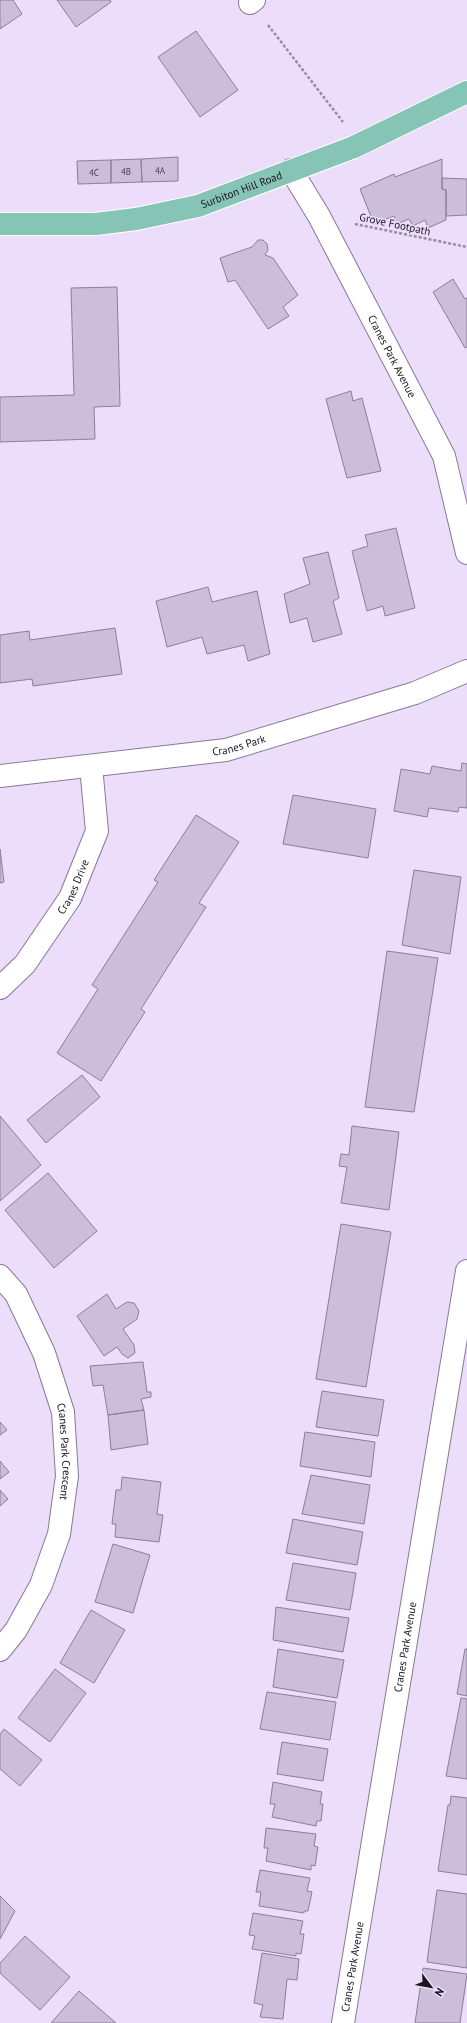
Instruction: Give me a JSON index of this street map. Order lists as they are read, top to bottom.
{
  "streets": {
    "main road": ["Surbiton Hill Road"],
    "street": [
      "Cranes Park Avenue",
      "Cranes Park",
      "Cranes Drive",
      "Cranes Park Crescent"
    ],
    "path": ["Grove Footpath"]
  },
  "crossings": [
    ["Surbiton Hill Road", "Cranes Park Avenue"],
    ["Grove Footpath", "Cranes Park Avenue"],
    ["Cranes Park", "Cranes Drive"]
  ],
  "house_numbers": ["4A", "4B", "4C"],
  "north": "bottom right"
}
